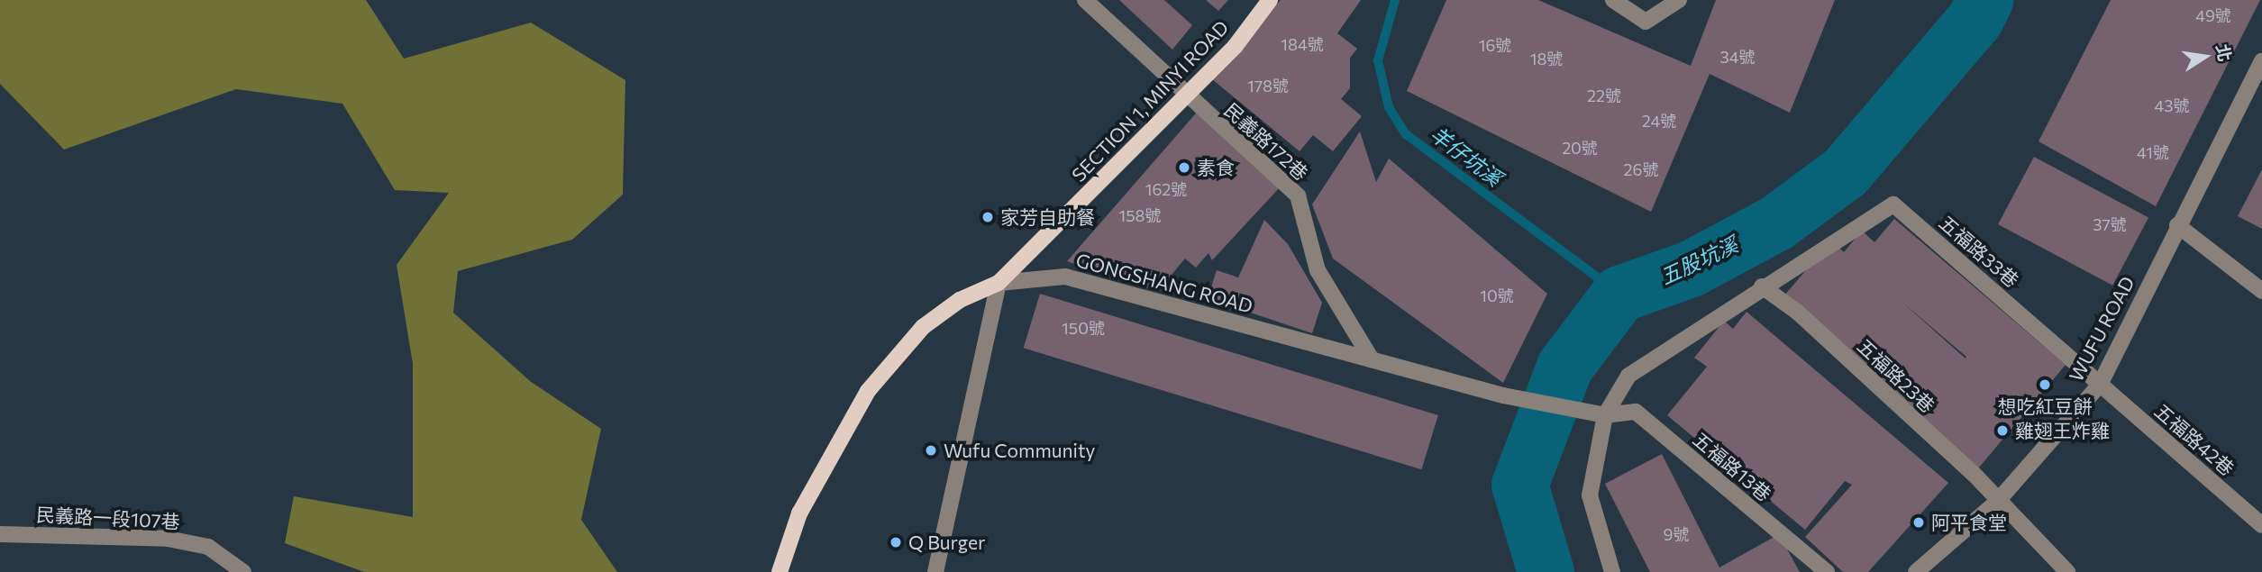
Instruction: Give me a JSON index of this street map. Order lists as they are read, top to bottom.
{
  "streets": {
    "main road": ["SECTION 1, MINYI ROAD"],
    "street": [
      "民義路172巷",
      "五福路33巷",
      "GONGSHANG ROAD",
      "WUFU ROAD",
      "五福路23巷",
      "五福路42巷",
      "五福路13巷",
      "民義路一段107巷"
    ]
  },
  "crossings": [
    ["SECTION 1, MINYI ROAD", "民義路172巷"],
    ["SECTION 1, MINYI ROAD", "GONGSHANG ROAD"],
    ["民義路172巷", "GONGSHANG ROAD"],
    ["五福路33巷", "WUFU ROAD"],
    ["五福路33巷", "五福路23巷"],
    ["五福路33巷", "五福路42巷"],
    ["GONGSHANG ROAD", "五福路13巷"],
    ["WUFU ROAD", "五福路23巷"],
    ["WUFU ROAD", "五福路42巷"]
  ],
  "water": ["羊仔坑溪", "五股坑溪"],
  "places": [
    "素食",
    "家芳自助餐",
    "想吃紅豆餅",
    "雞翅王炸雞",
    "Wufu Community",
    "阿平食堂",
    "Q Burger"
  ],
  "house_numbers": [
    "49號",
    "184號",
    "16號",
    "34號",
    "18號",
    "178號",
    "22號",
    "43號",
    "24號",
    "20號",
    "41號",
    "26號",
    "162號",
    "158號",
    "37號",
    "10號",
    "150號",
    "9號"
  ],
  "north": "right"
}
